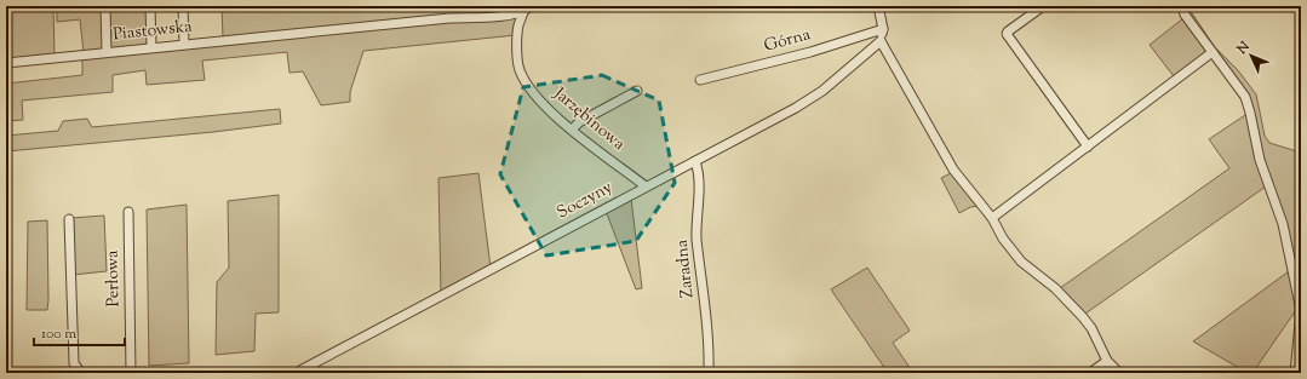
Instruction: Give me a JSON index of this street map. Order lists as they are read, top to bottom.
{
  "streets": {
    "street": [
      "Piastowska",
      "Górna",
      "Jarzębinowa",
      "Soczyny",
      "Zaradna",
      "Perłowa"
    ]
  },
  "crossings": [
    ["Piastowska", "Jarzębinowa"],
    ["Jarzębinowa", "Soczyny"],
    ["Soczyny", "Zaradna"]
  ],
  "scale_bar": "100 m",
  "north": "top left"
}
